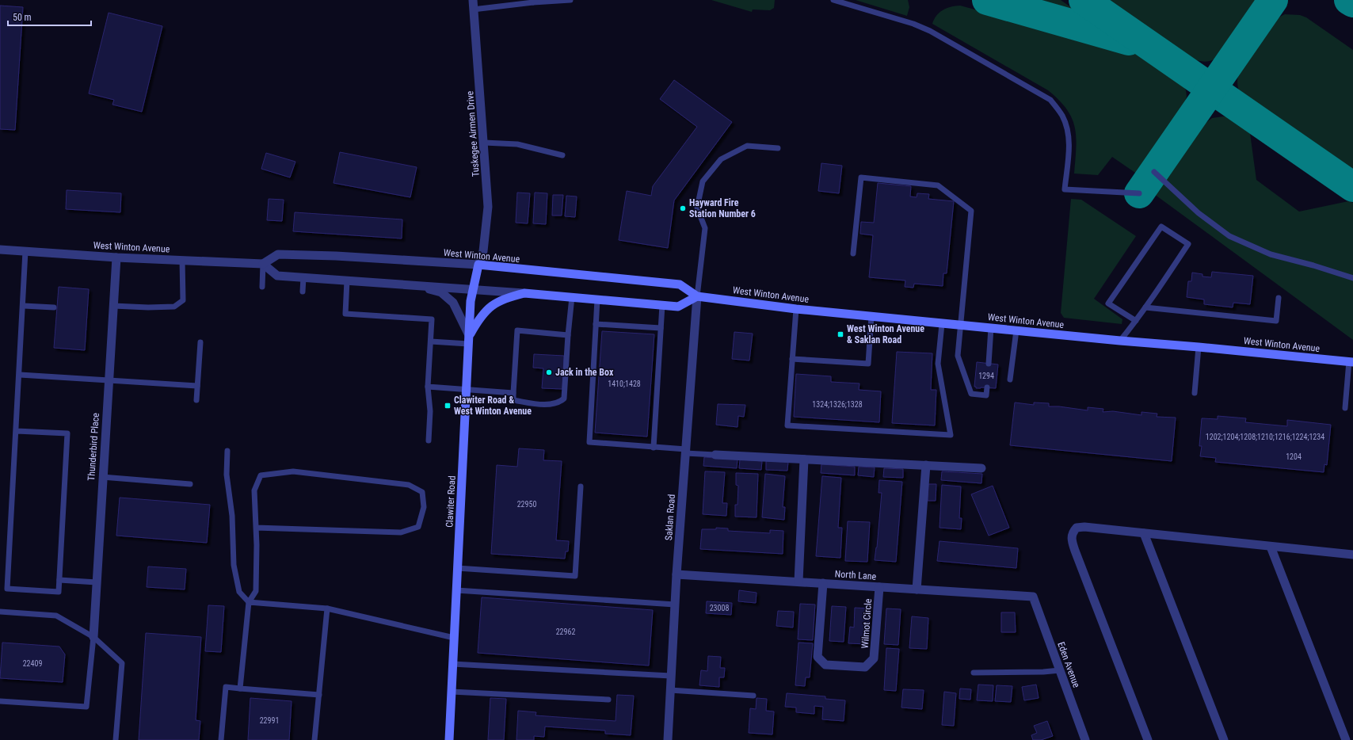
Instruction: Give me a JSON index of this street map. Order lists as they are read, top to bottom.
{
  "streets": {
    "main road": ["West Winton Avenue", "Clawiter Road"],
    "street": [
      "Tuskegee Airmen Drive",
      "Thunderbird Place",
      "Saklan Road",
      "North Lane",
      "Wilmot Circle",
      "Eden Avenue"
    ]
  },
  "crossings": [
    ["Tuskegee Airmen Drive", "West Winton Avenue"],
    ["Tuskegee Airmen Drive", "Clawiter Road"],
    ["West Winton Avenue", "Thunderbird Place"],
    ["West Winton Avenue", "Clawiter Road"],
    ["West Winton Avenue", "Saklan Road"],
    ["Saklan Road", "North Lane"],
    ["North Lane", "Wilmot Circle"],
    ["North Lane", "Eden Avenue"]
  ],
  "places": {
    "other": ["Hayward Fire Station Number 6", "Jack in the Box"],
    "transit": ["West Winton Avenue & Saklan Road", "Clawiter Road & West Winton Avenue"]
  },
  "house_numbers": [
    "1294",
    "1410;1428",
    "1324;1326;1328",
    "1202;1204;1208;1210;1216;1224;1234",
    "1204",
    "22950",
    "23008",
    "22962",
    "22409",
    "22991"
  ],
  "scale_bar": "50 m"
}
